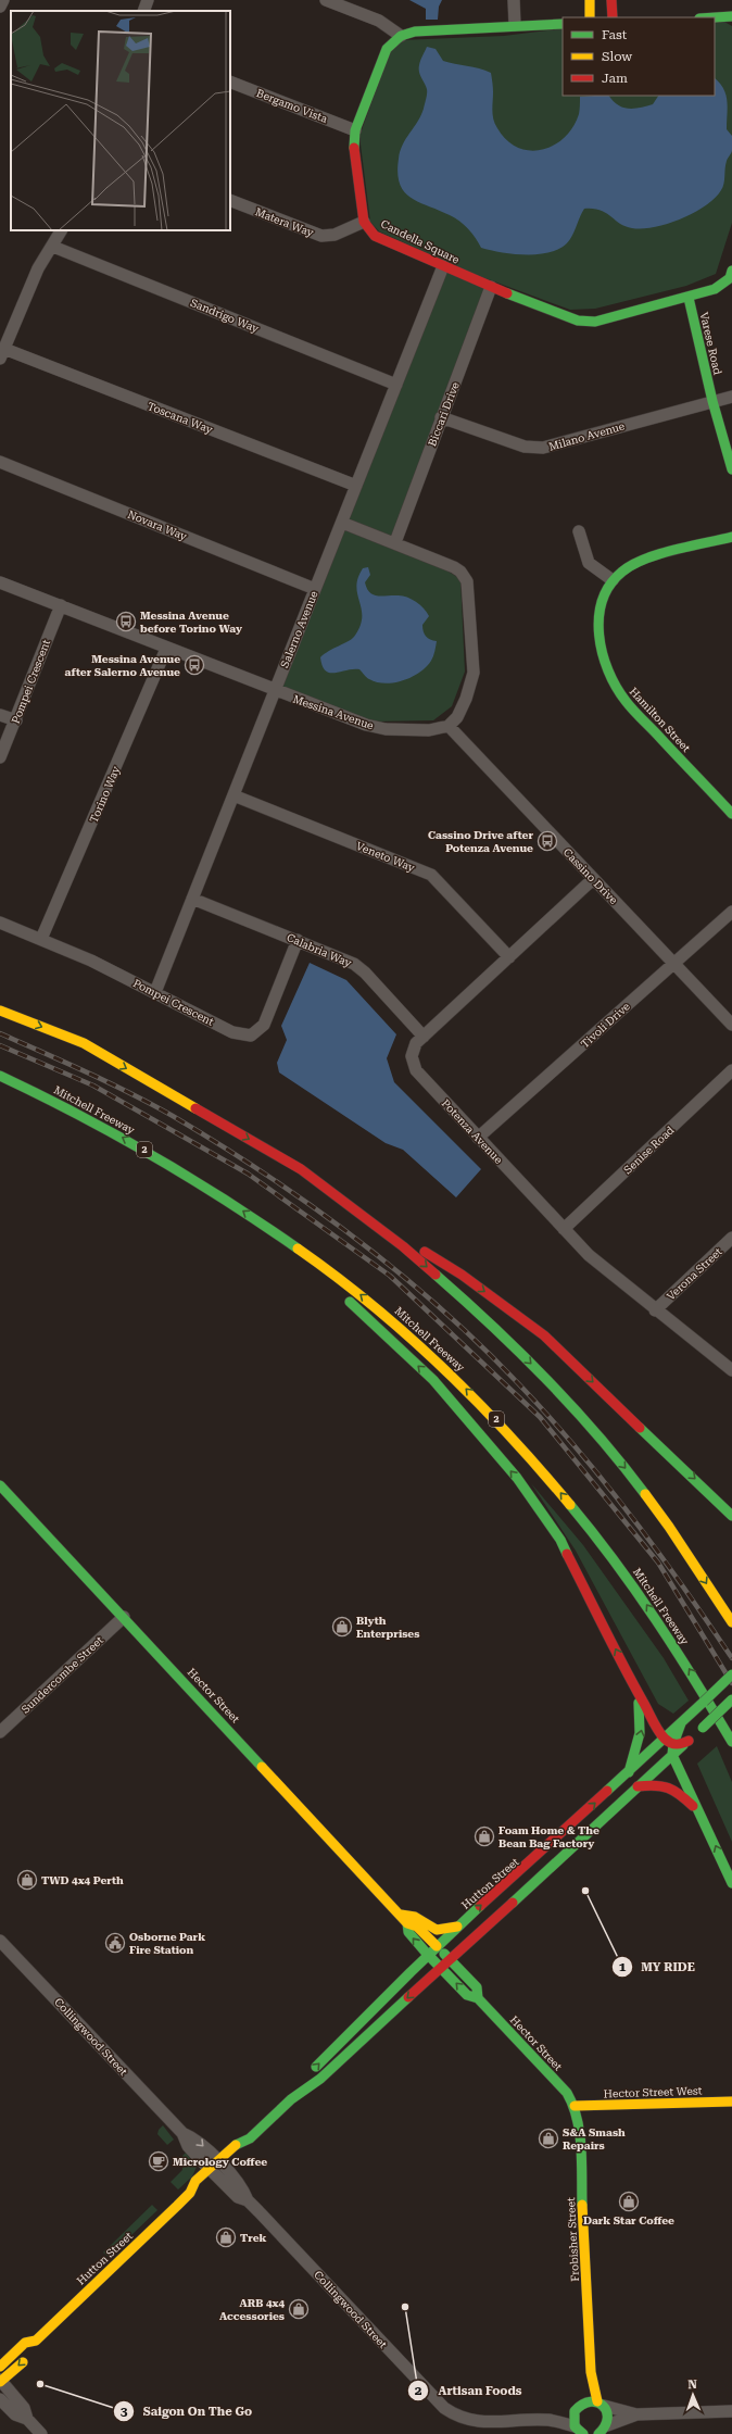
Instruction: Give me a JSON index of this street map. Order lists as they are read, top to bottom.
{
  "streets": {
    "main road": [
      "Candella Square",
      "Varese Road",
      "Hamilton Street",
      "Mitchell Freeway",
      "2",
      "Hector Street",
      "Hutton Street",
      "Hector Street West",
      "Frobisher Street"
    ],
    "street": [
      "Bergamo Vista",
      "Matera Way",
      "Sandrigo Way",
      "Biccari Drive",
      "Toscana Way",
      "Milano Avenue",
      "Novara Way",
      "Salerno Avenue",
      "Pompei Crescent",
      "Messina Avenue",
      "Torino Way",
      "Veneto Way",
      "Cassino Drive",
      "Calabria Way",
      "Tivoli Drive",
      "Potenza Avenue",
      "Senise Road",
      "Verona Street",
      "Sundercombe Street",
      "Collingwood Street"
    ]
  },
  "crossings": [
    ["Bergamo Vista", "Candella Square"],
    ["Matera Way", "Candella Square"],
    ["Candella Square", "Varese Road"],
    ["Candella Square", "Biccari Drive"],
    ["Candella Square", "Salerno Avenue"],
    ["Sandrigo Way", "Salerno Avenue"],
    ["Varese Road", "Milano Avenue"],
    ["Biccari Drive", "Milano Avenue"],
    ["Toscana Way", "Salerno Avenue"],
    ["Novara Way", "Salerno Avenue"],
    ["Salerno Avenue", "Pompei Crescent"],
    ["Salerno Avenue", "Messina Avenue"],
    ["Salerno Avenue", "Veneto Way"],
    ["Salerno Avenue", "Calabria Way"],
    ["Pompei Crescent", "Messina Avenue"],
    ["Pompei Crescent", "Torino Way"],
    ["Pompei Crescent", "Calabria Way"],
    ["Messina Avenue", "Torino Way"],
    ["Messina Avenue", "Cassino Drive"],
    ["Veneto Way", "Potenza Avenue"],
    ["Cassino Drive", "Tivoli Drive"],
    ["Cassino Drive", "Potenza Avenue"],
    ["Calabria Way", "Potenza Avenue"],
    ["Tivoli Drive", "Potenza Avenue"],
    ["Potenza Avenue", "Senise Road"],
    ["Potenza Avenue", "Verona Street"],
    ["Sundercombe Street", "Hector Street"],
    ["Hector Street", "Hutton Street"],
    ["Hector Street", "Hector Street West"],
    ["Hector Street", "Frobisher Street"],
    ["Hutton Street", "Collingwood Street"],
    ["Hector Street West", "Frobisher Street"]
  ],
  "places": {
    "bus stop": ["Messina Avenue before Torino Way", "Messina Avenue after Salerno Avenue", "Cassino Drive after Potenza Avenue"],
    "shop": [
      "Blyth Enterprises",
      "Foam Home & The Bean Bag Factory",
      "TWD 4x4 Perth",
      "S&A Smash Repairs",
      "Dark Star Coffee",
      "Trek",
      "ARB 4x4 Accessories"
    ],
    "other": ["MY RIDE", "Artisan Foods", "Saigon On The Go"],
    "public building": ["Osborne Park Fire Station"],
    "cafe": ["Micrology Coffee"]
  },
  "legend": ["Fast", "Slow", "Jam"],
  "north": "top"
}
